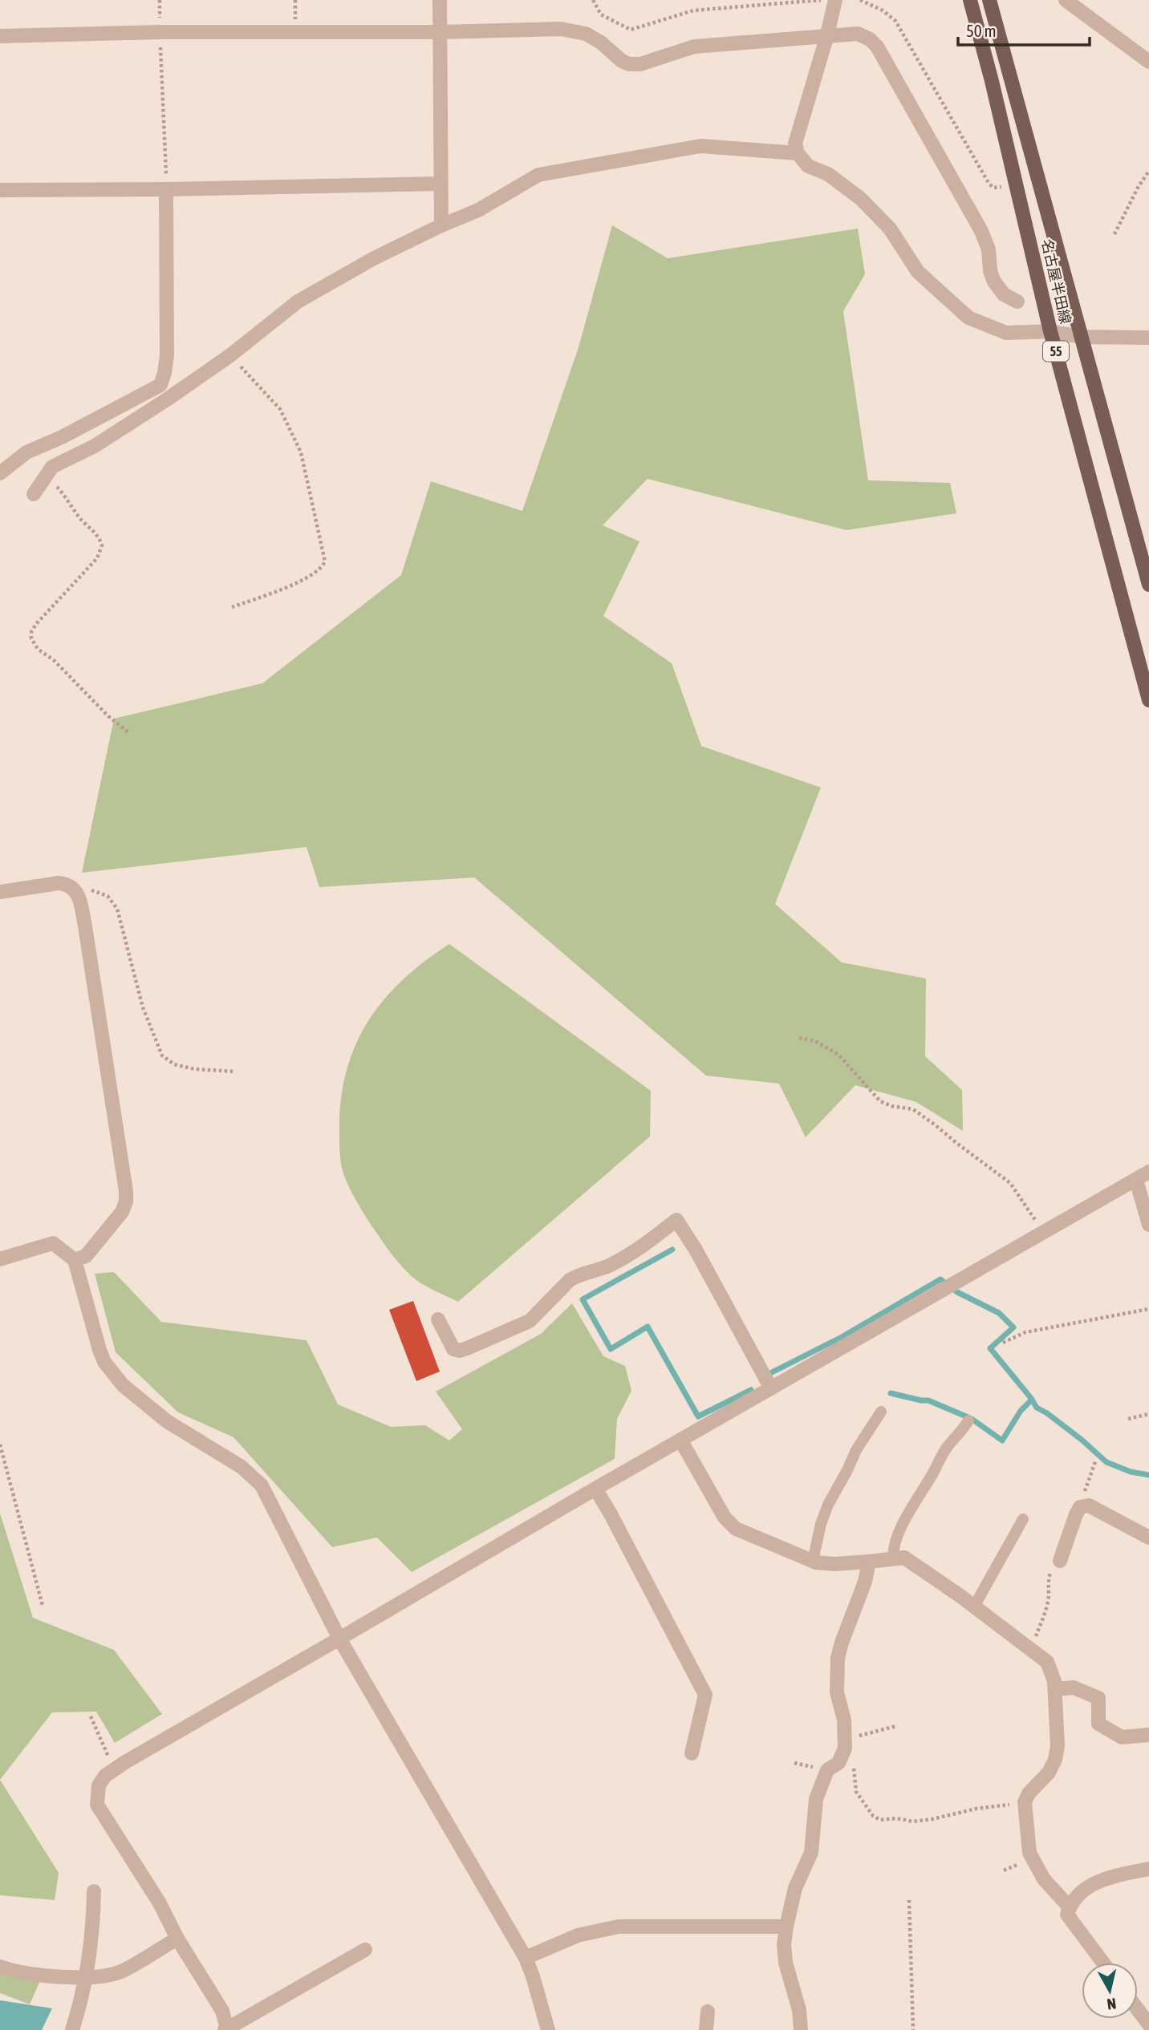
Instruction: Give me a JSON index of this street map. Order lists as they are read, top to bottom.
{
  "streets": {
    "main road": ["名古屋半田線", "55"]
  },
  "scale_bar": "50 m",
  "north": "bottom"
}
